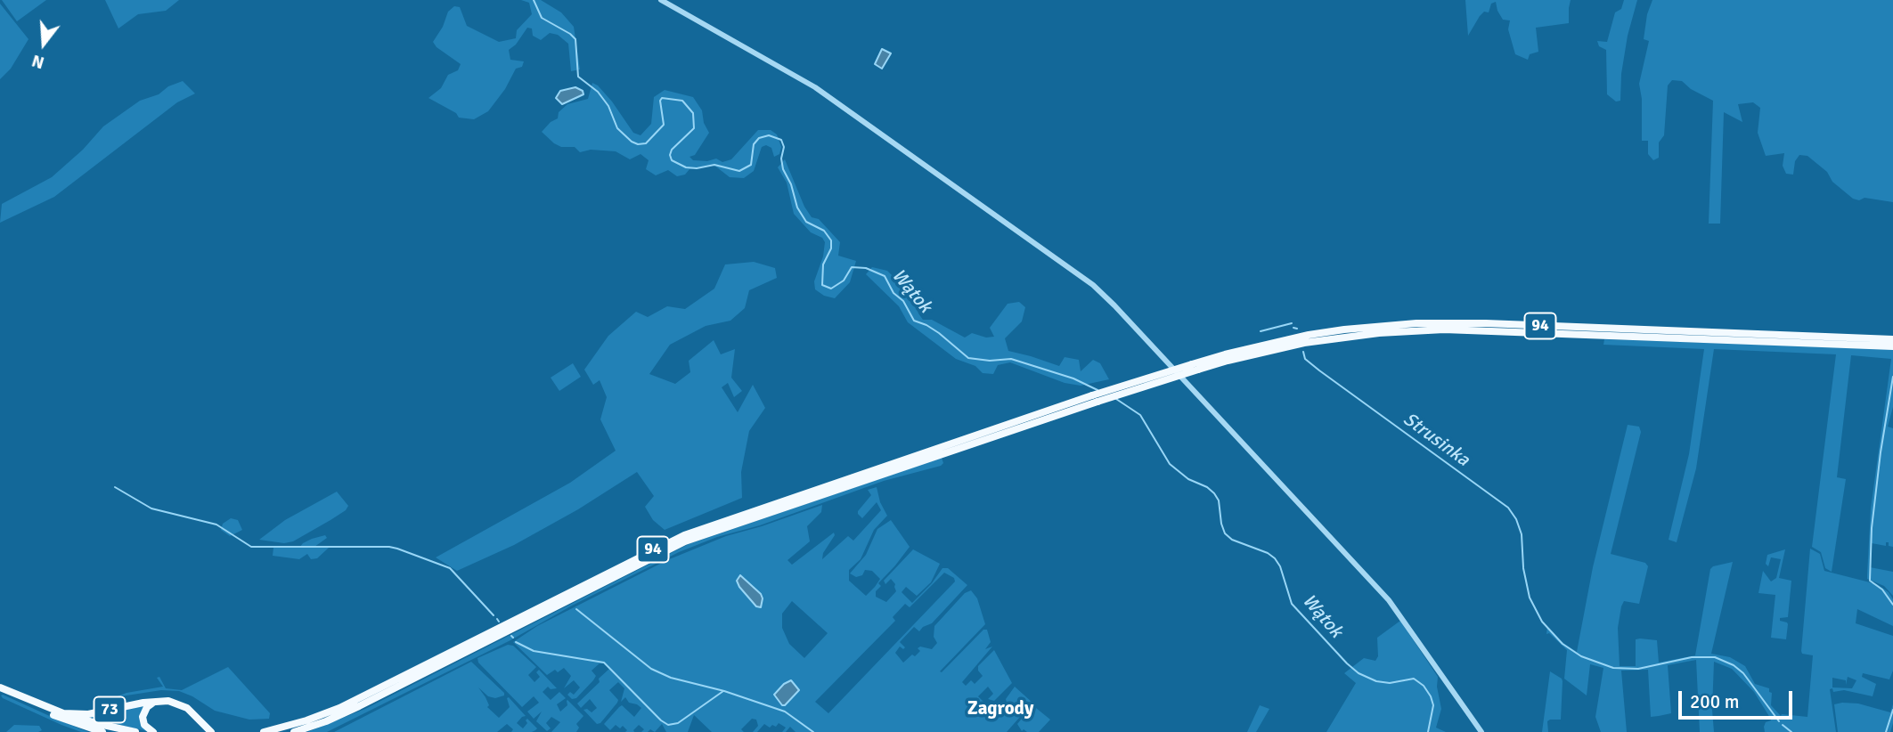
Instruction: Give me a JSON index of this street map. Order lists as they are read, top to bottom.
{
  "streets": {
    "main road": ["94", "73"]
  },
  "districts": ["Zagrody"],
  "water": ["Wątok", "Strusinka"],
  "scale_bar": "200 m",
  "north": "bottom"
}
